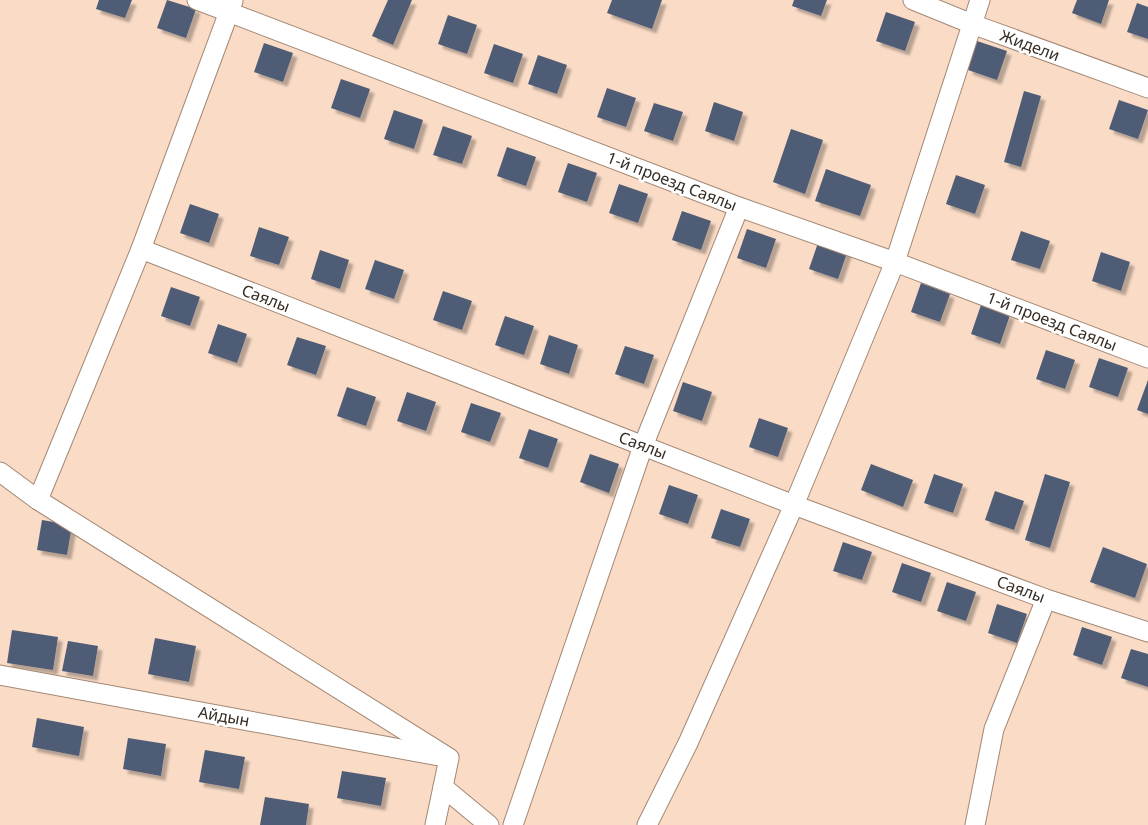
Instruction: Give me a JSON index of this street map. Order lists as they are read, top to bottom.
{
  "streets": {
    "street": [
      "Жидели",
      "1-й проезд Саялы",
      "Саялы",
      "Айдын"
    ]
  }
}
